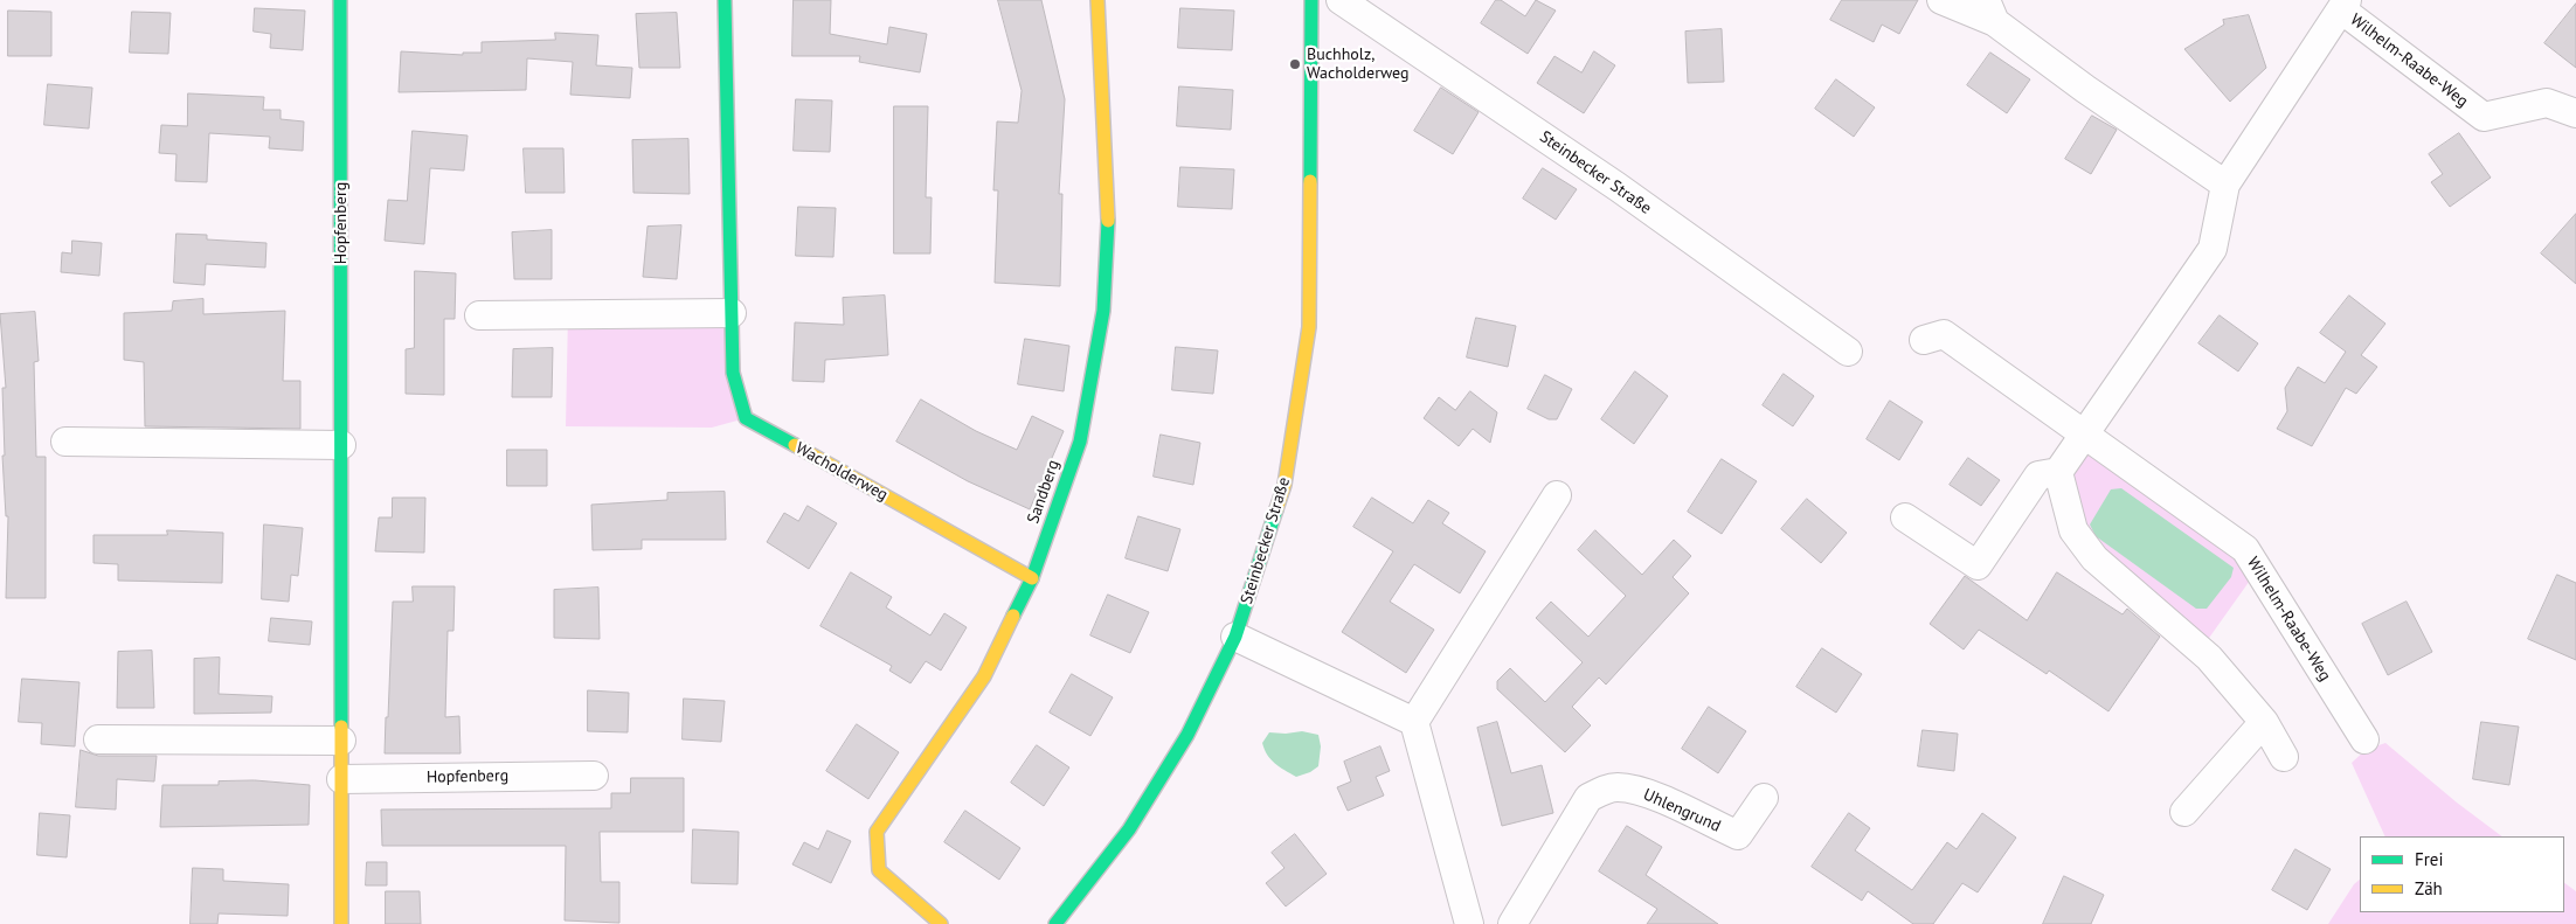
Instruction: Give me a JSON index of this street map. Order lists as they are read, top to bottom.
{
  "streets": {
    "street": [
      "Wilhelm-Raabe-Weg",
      "Steinbecker Straße",
      "Hopfenberg",
      "Wacholderweg",
      "Sandberg",
      "Uhlengrund"
    ]
  },
  "crossings": [
    ["Wacholderweg", "Sandberg"]
  ],
  "places": ["Buchholz, Wacholderweg"],
  "legend": ["Frei", "Zäh"]
}
